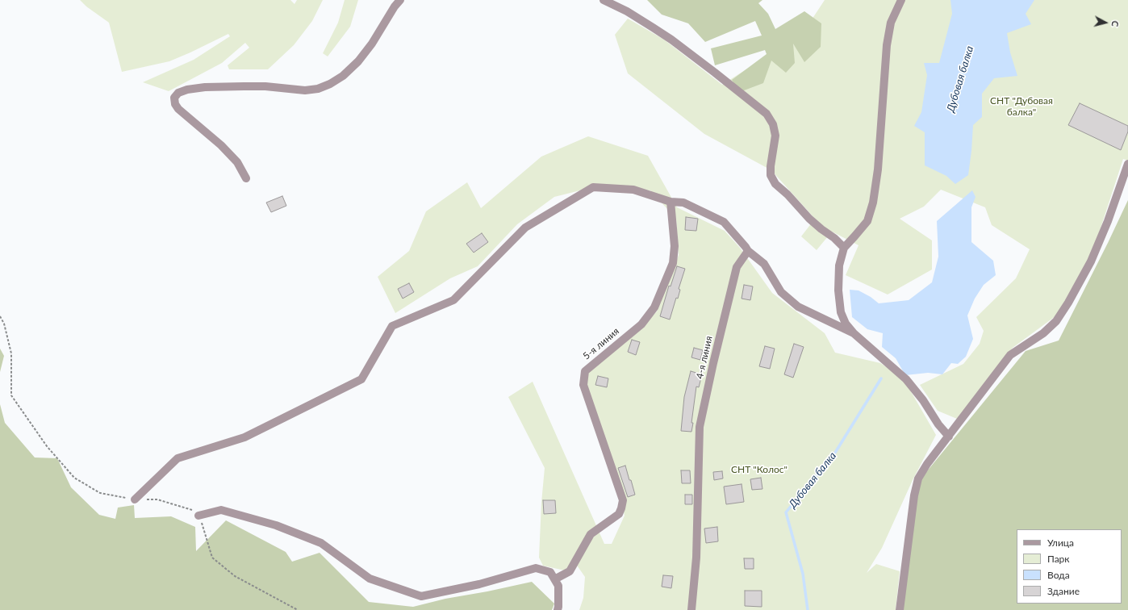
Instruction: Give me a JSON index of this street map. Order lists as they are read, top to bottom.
{
  "streets": {
    "street": ["5-я линия", "4-я линия"]
  },
  "water": ["Дубовая балка"],
  "parks": ["СНТ \"Дубовая балка\"", "СНТ \"Колос\""],
  "legend": [
    "Улица",
    "Парк",
    "Вода",
    "Здание"
  ],
  "north": "right"
}
